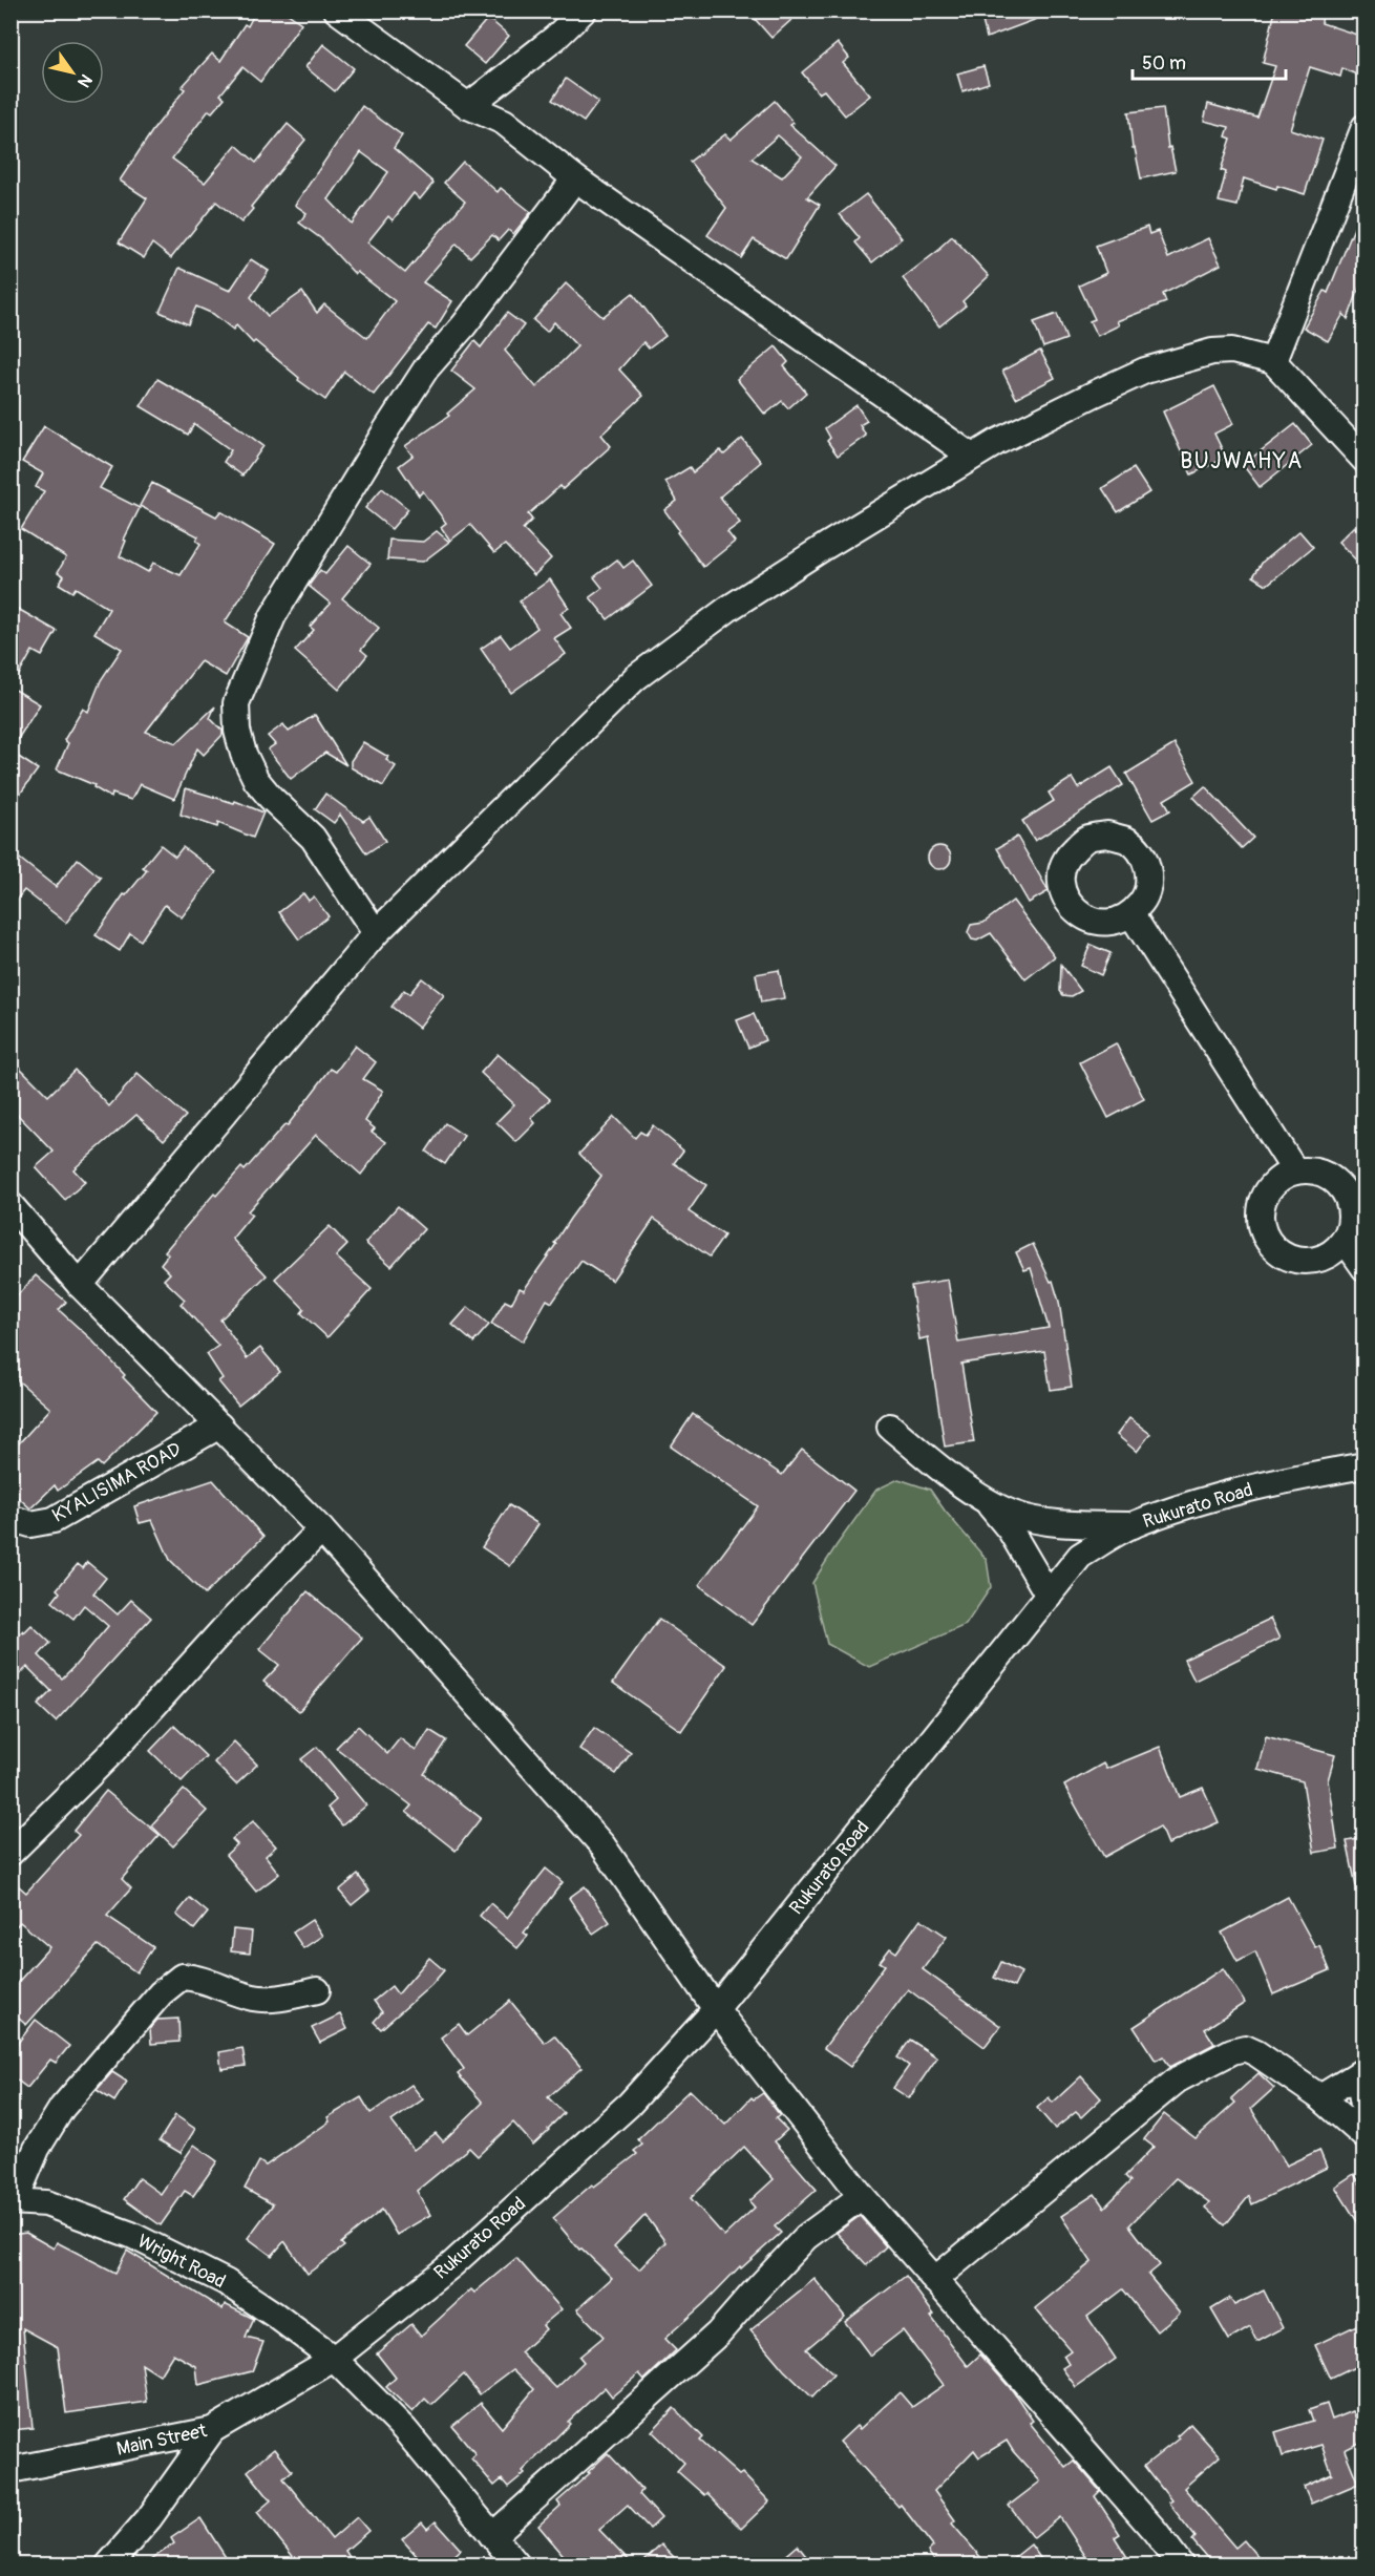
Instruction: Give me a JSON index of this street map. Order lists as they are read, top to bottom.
{
  "streets": {
    "street": [
      "KYALISIMA ROAD",
      "Rukurato Road",
      "Wright Road",
      "Main Street"
    ]
  },
  "crossings": [
    ["Rukurato Road", "Wright Road"],
    ["Rukurato Road", "Main Street"],
    ["Wright Road", "Main Street"]
  ],
  "districts": ["BUJWAHYA"],
  "scale_bar": "50 m",
  "north": "bottom right"
}
